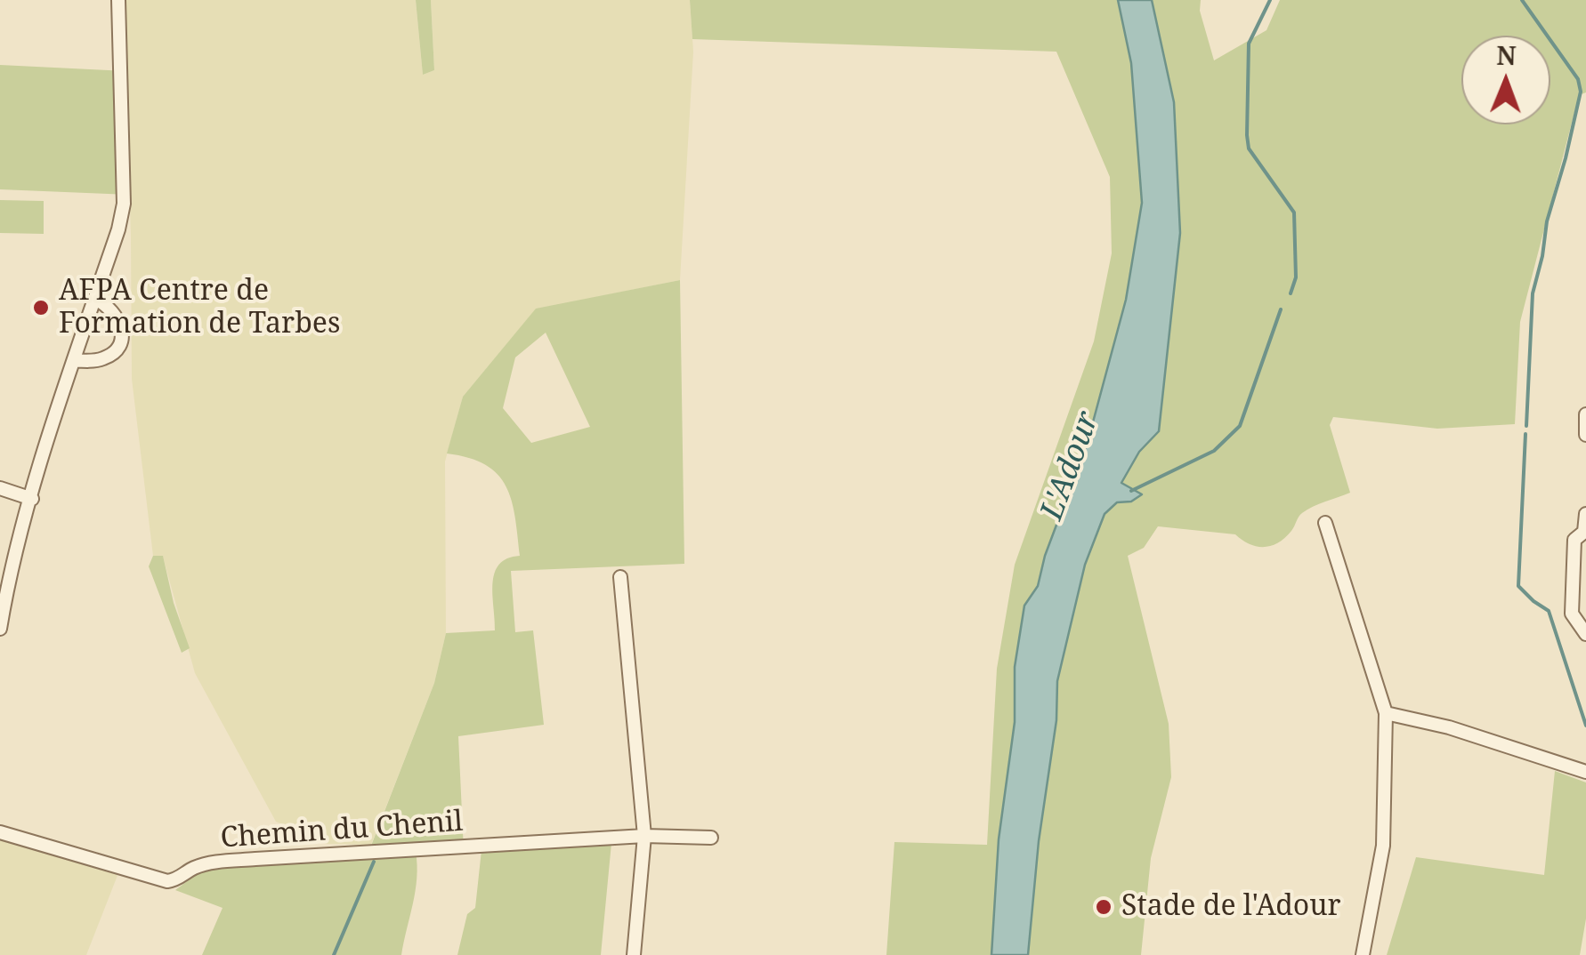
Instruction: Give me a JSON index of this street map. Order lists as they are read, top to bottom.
{
  "streets": {
    "street": ["Chemin du Chenil"]
  },
  "water": ["L'Adour"],
  "places": ["AFPA Centre de Formation de Tarbes", "Stade de l'Adour"],
  "north": "top"
}
